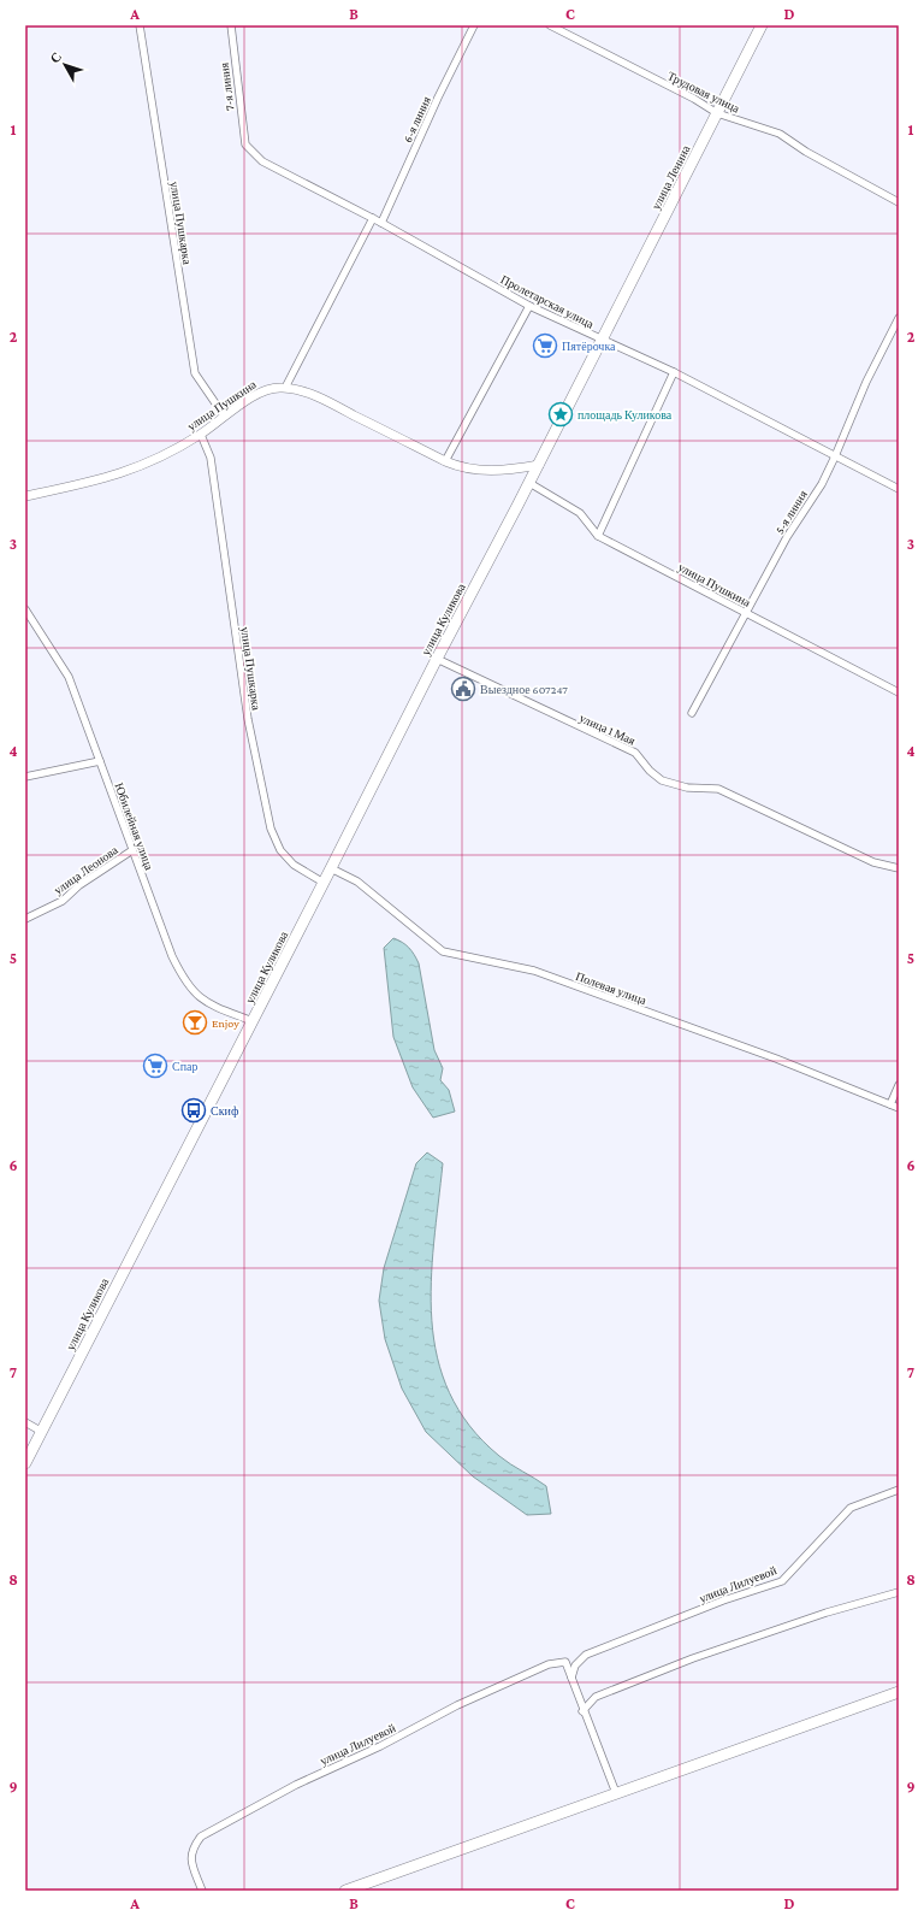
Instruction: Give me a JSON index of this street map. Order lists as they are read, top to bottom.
{
  "streets": {
    "main road": ["улица Ленина", "улица Куликова"],
    "street": [
      "7-я линия",
      "Трудовая улица",
      "6-я линия",
      "улица Пушкарка",
      "Пролетарская улица",
      "улица Пушкина",
      "5-я линия",
      "улица 1 Мая",
      "Юбилейная улица",
      "улица Леонова",
      "Полевая улица",
      "улица Лилуевой"
    ]
  },
  "crossings": [
    ["7-я линия", "Пролетарская улица"],
    ["Трудовая улица", "улица Ленина"],
    ["6-я линия", "Пролетарская улица"],
    ["улица Ленина", "Пролетарская улица"],
    ["улица Пушкарка", "улица Пушкина"],
    ["улица Пушкарка", "улица Куликова"],
    ["Пролетарская улица", "5-я линия"],
    ["улица Пушкина", "5-я линия"],
    ["улица Пушкина", "улица Куликова"],
    ["улица Куликова", "улица 1 Мая"],
    ["улица Куликова", "Юбилейная улица"],
    ["улица Куликова", "Полевая улица"],
    ["Юбилейная улица", "улица Леонова"]
  ],
  "places": {
    "supermarket": ["Пятёрочка", "Спар"],
    "place": ["площадь Куликова"],
    "public building": ["Выездное 607247"],
    "bar": ["Enjoy"],
    "bus stop": ["Скиф"]
  },
  "north": "top left",
  "grid": {
    "columns": [
      "A",
      "B",
      "C",
      "D"
    ],
    "rows": [
      "1",
      "2",
      "3",
      "4",
      "5",
      "6",
      "7",
      "8",
      "9"
    ]
  }
}
